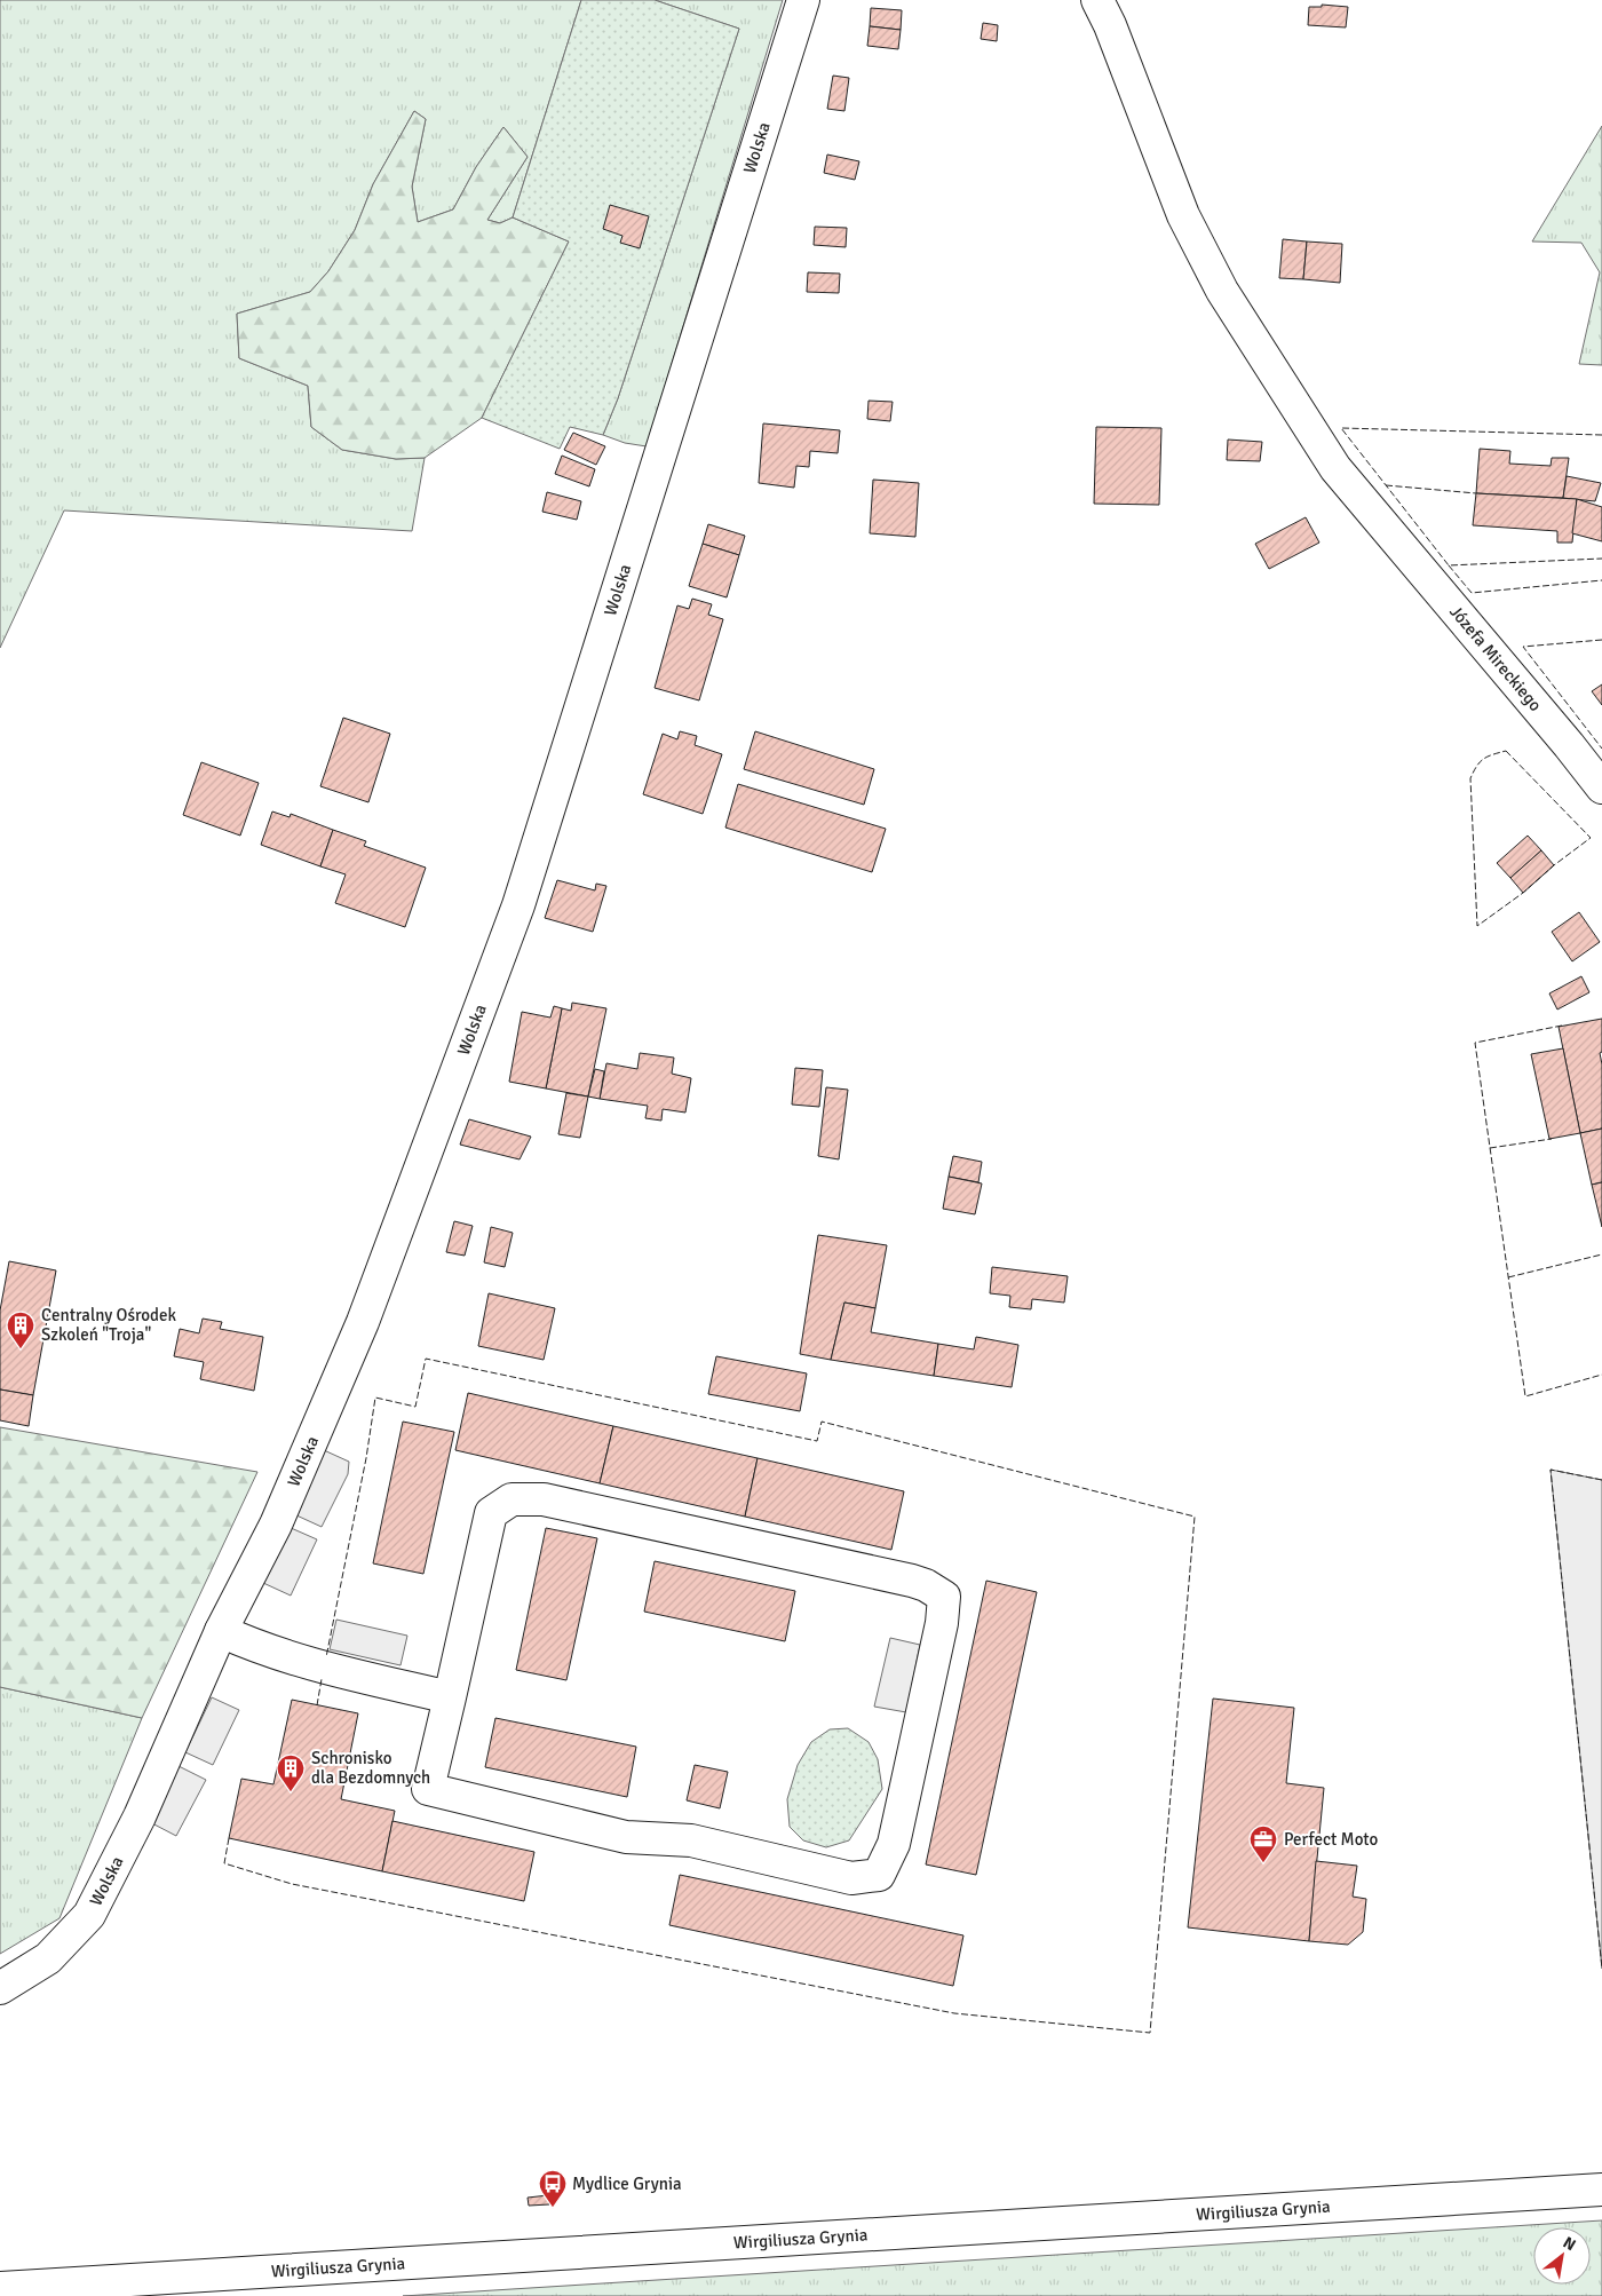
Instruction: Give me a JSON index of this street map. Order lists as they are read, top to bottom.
{
  "streets": {
    "street": ["Wolska", "Józefa Mireckiego", "Wirgiliusza Grynia"]
  },
  "places": {
    "building": ["Centralny Ośrodek Szkoleń \"Troja\"", "Schronisko dla Bezdomnych"],
    "office": ["Perfect Moto"],
    "bus stop": ["Mydlice Grynia"]
  },
  "north": "top right"
}
